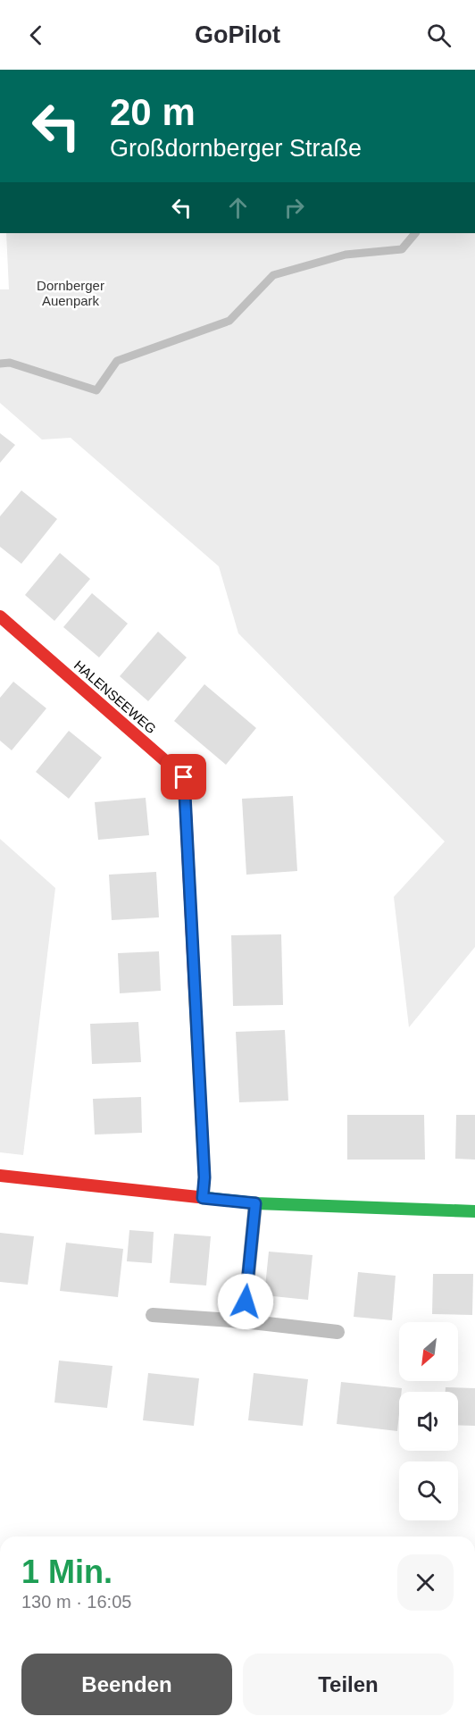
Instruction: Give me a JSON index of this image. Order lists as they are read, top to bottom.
{
  "streets": {
    "street": ["HALENSEEWEG"]
  },
  "parks": ["Dornberger Auenpark"],
  "north": "bottom left",
  "page": {
    "header": "GoPilot",
    "turn": ["20 m", "Großdornberger Straße"],
    "heading": ["1 Min.", "130 m · 16:05"],
    "buttons": ["Beenden", "Teilen"]
  }
}
